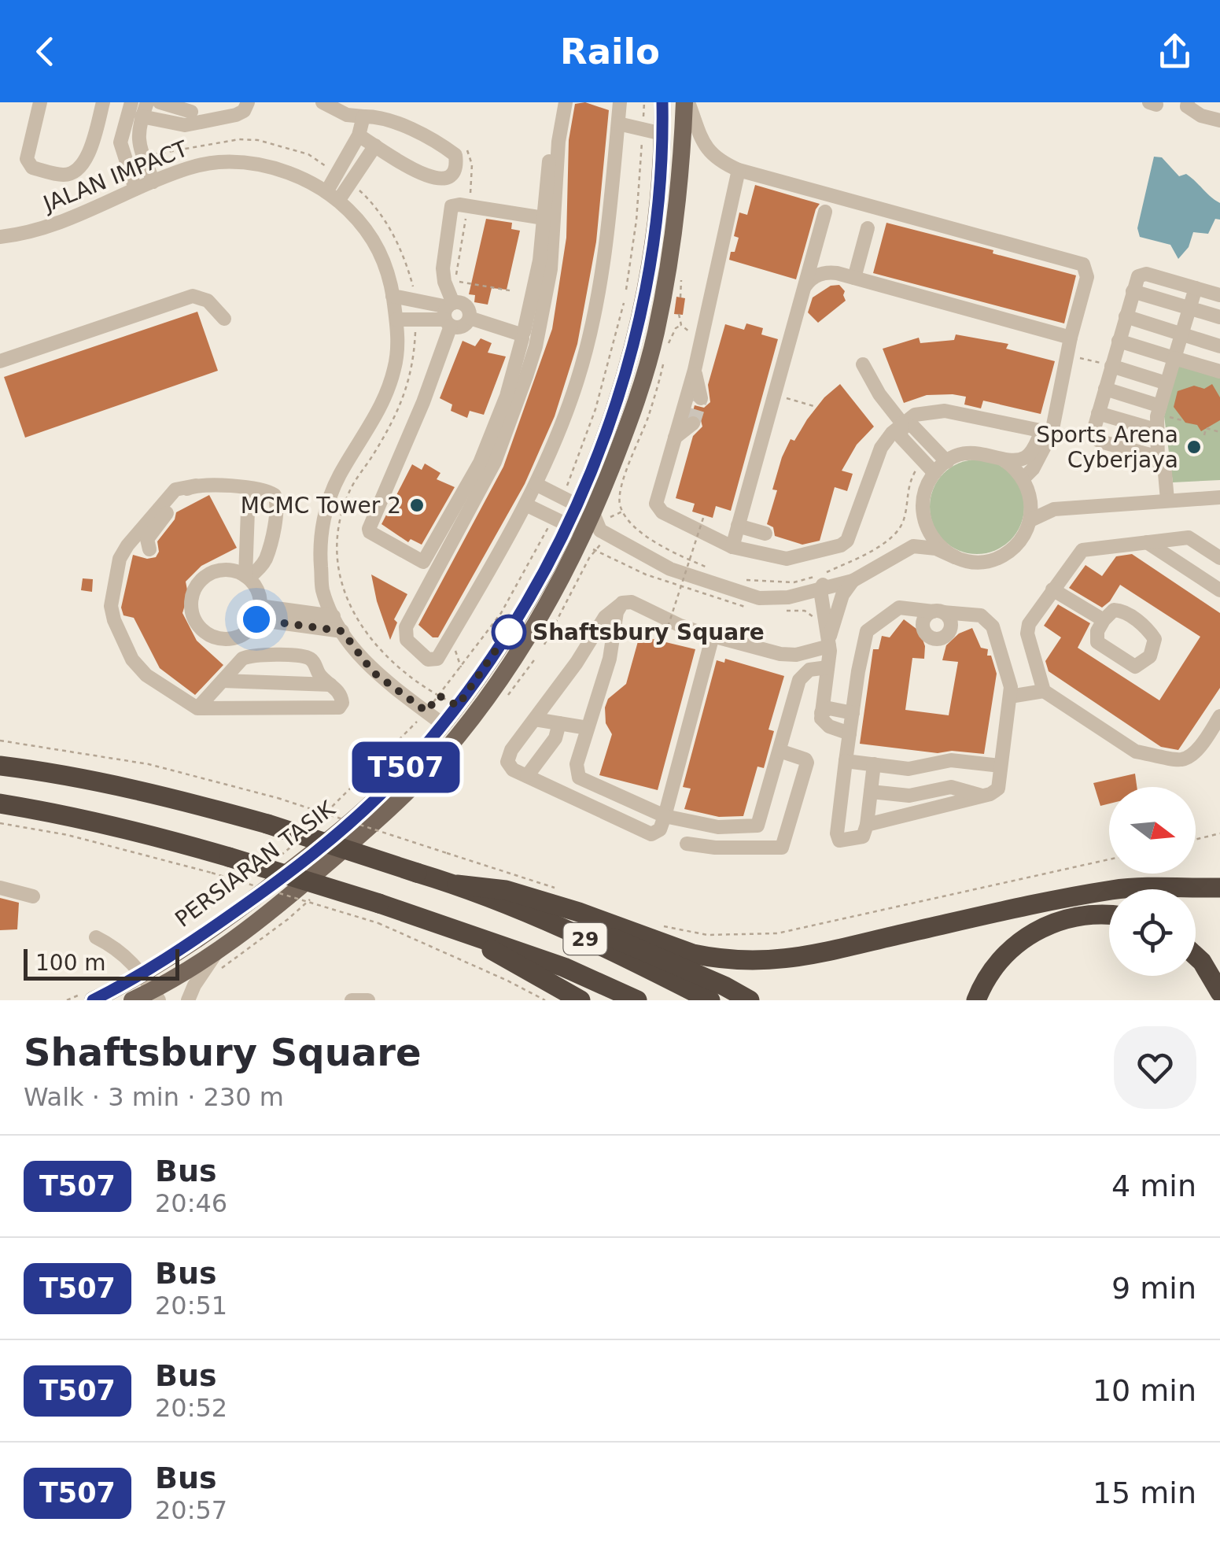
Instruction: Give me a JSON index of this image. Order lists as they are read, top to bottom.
{
  "streets": {
    "highway": ["29"],
    "main road": ["PERSIARAN TASIK"],
    "street": ["JALAN IMPACT"]
  },
  "crossings": [
    ["JALAN IMPACT", "PERSIARAN TASIK"]
  ],
  "places": ["Sports Arena Cyberjaya", "MCMC Tower 2", "Shaftsbury Square"],
  "lines": ["bus line T507"],
  "scale_bar": "100 m",
  "north": "right",
  "page": {
    "header": "Railo",
    "on_map": "T507",
    "scale": "100 m",
    "heading": ["Shaftsbury Square", "Walk · 3 min · 230 m"],
    "list": [
      {
        "mark": "T507",
        "name": "Bus",
        "note": "20:46",
        "value": "4 min"
      },
      {
        "mark": "T507",
        "name": "Bus",
        "note": "20:51",
        "value": "9 min"
      },
      {
        "mark": "T507",
        "name": "Bus",
        "note": "20:52",
        "value": "10 min"
      },
      {
        "mark": "T507",
        "name": "Bus",
        "note": "20:57",
        "value": "15 min"
      }
    ]
  }
}
